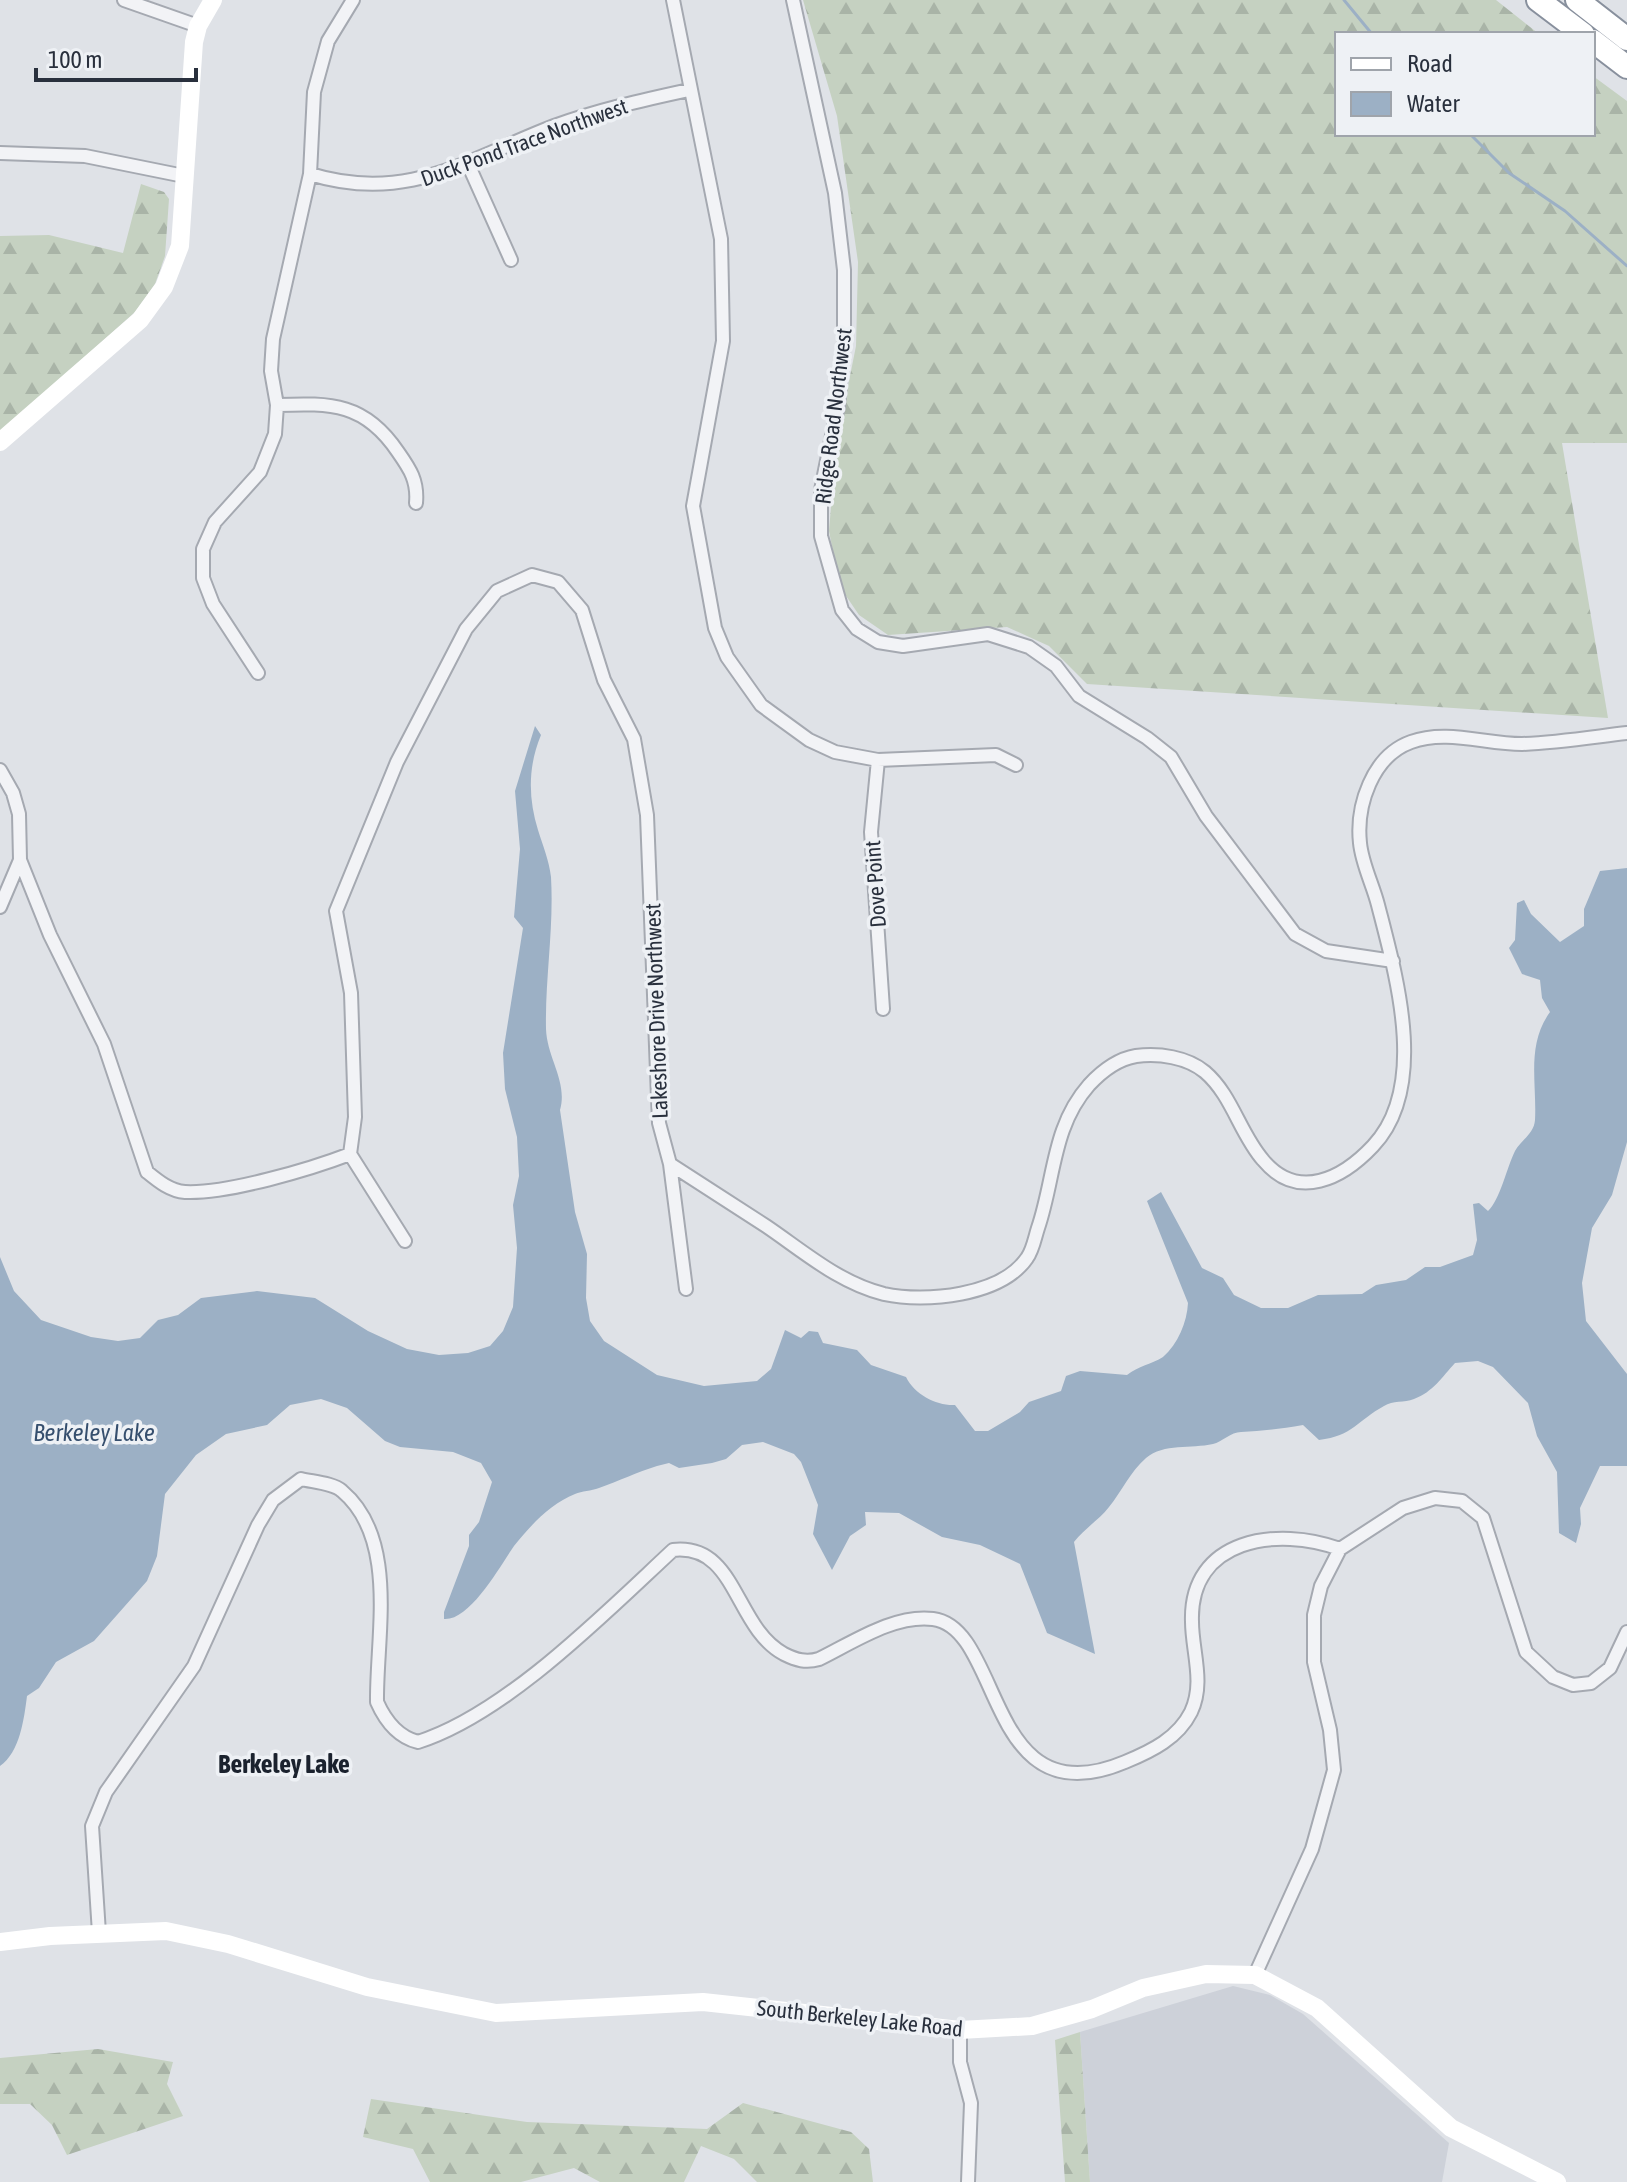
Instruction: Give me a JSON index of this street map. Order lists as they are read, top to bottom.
{
  "streets": {
    "street": [
      "Duck Pond Trace Northwest",
      "Ridge Road Northwest",
      "Dove Point",
      "Lakeshore Drive Northwest",
      "South Berkeley Lake Road"
    ]
  },
  "districts": ["Berkeley Lake"],
  "water": ["Berkeley Lake"],
  "legend": ["Road", "Water"],
  "scale_bar": "100 m"
}
